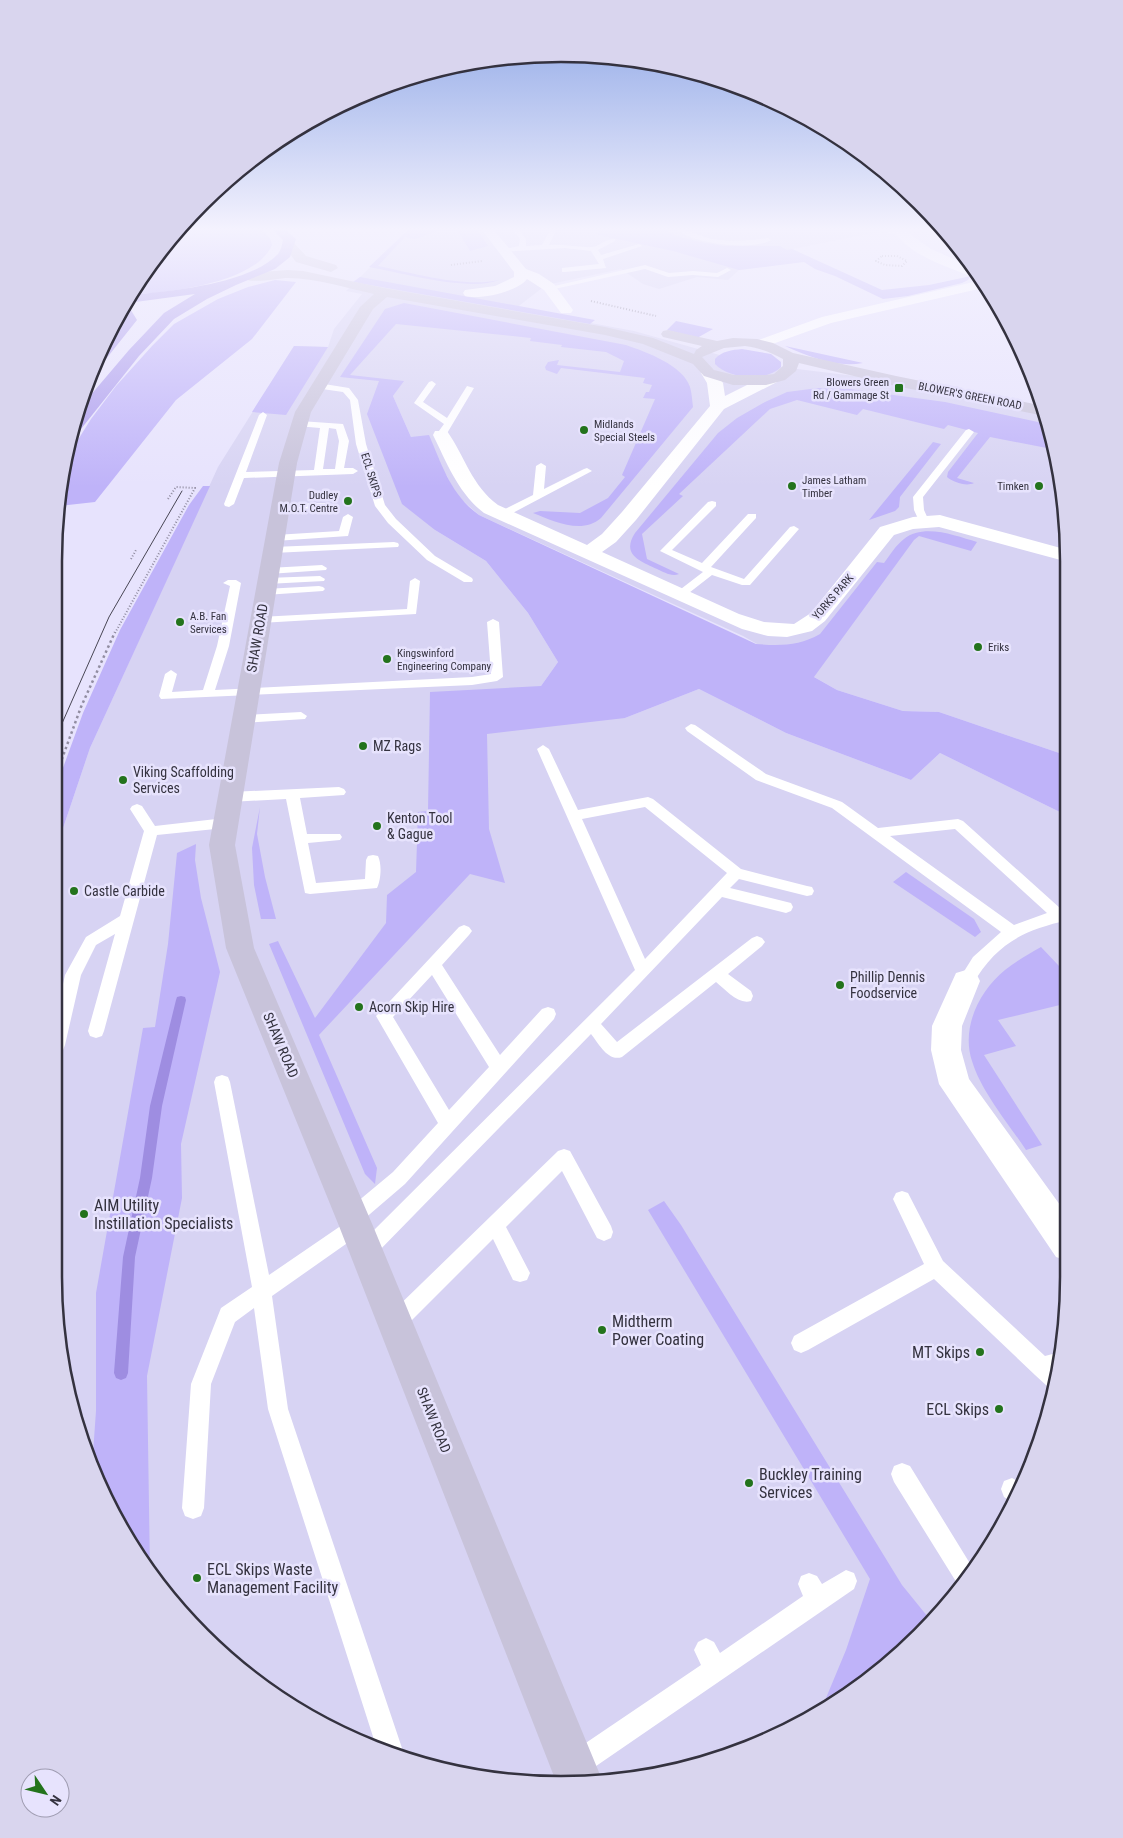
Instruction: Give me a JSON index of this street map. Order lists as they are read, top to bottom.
{
  "streets": {
    "main road": ["BLOWER'S GREEN ROAD", "SHAW ROAD"],
    "street": ["YORKS PARK"],
    "lane": ["ECL SKIPS"]
  },
  "crossings": [
    ["ECL SKIPS", "SHAW ROAD"]
  ],
  "places": {
    "transit": ["Blowers Green Rd / Gammage St"],
    "other": [
      "Midlands Special Steels",
      "James Latham Timber",
      "Timken",
      "Dudley M.O.T. Centre",
      "A.B. Fan Services",
      "Eriks",
      "Kingswinford Engineering Company",
      "MZ Rags",
      "Viking Scaffolding Services",
      "Kenton Tool & Gague",
      "Castle Carbide",
      "Phillip Dennis Foodservice",
      "Acorn Skip Hire",
      "AIM Utility Instillation Specialists",
      "Midtherm Power Coating",
      "MT Skips",
      "ECL Skips",
      "Buckley Training Services",
      "ECL Skips Waste Management Facility"
    ]
  },
  "north": "bottom right"
}
